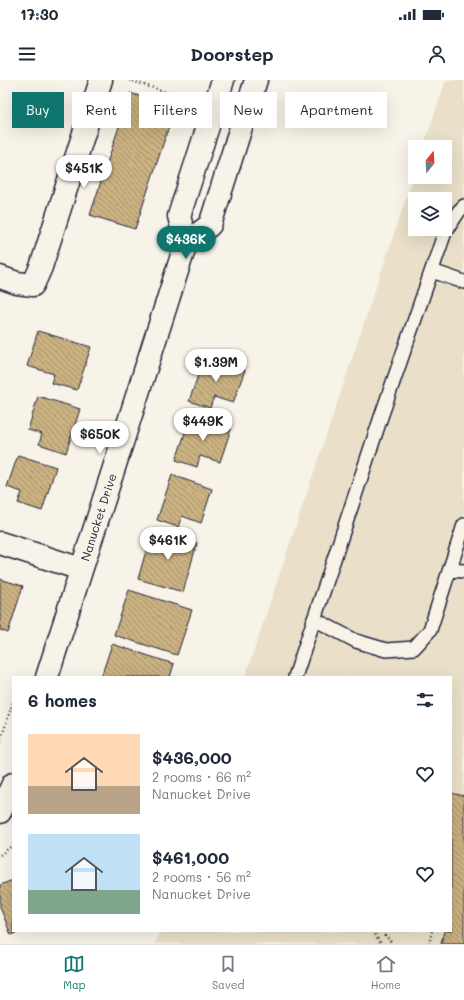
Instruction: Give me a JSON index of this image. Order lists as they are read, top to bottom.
{
  "streets": {
    "street": ["Nanucket Drive"]
  },
  "north": "top",
  "page": {
    "status": "17:30",
    "header": "Doorstep",
    "chip": [
      "Buy",
      "Rent",
      "Filters",
      "New",
      "Apartment"
    ],
    "price": [
      "$451K",
      "$436K",
      "$1.39M",
      "$449K",
      "$650K",
      "$461K"
    ],
    "heading": "6 homes",
    "list": [
      {
        "name": "$436,000",
        "note": "2 rooms · 66 m² · Nanucket Drive"
      },
      {
        "name": "$461,000",
        "note": "2 rooms · 56 m² · Nanucket Drive"
      }
    ],
    "tabs": ["Map", "Saved", "Home"]
  }
}
